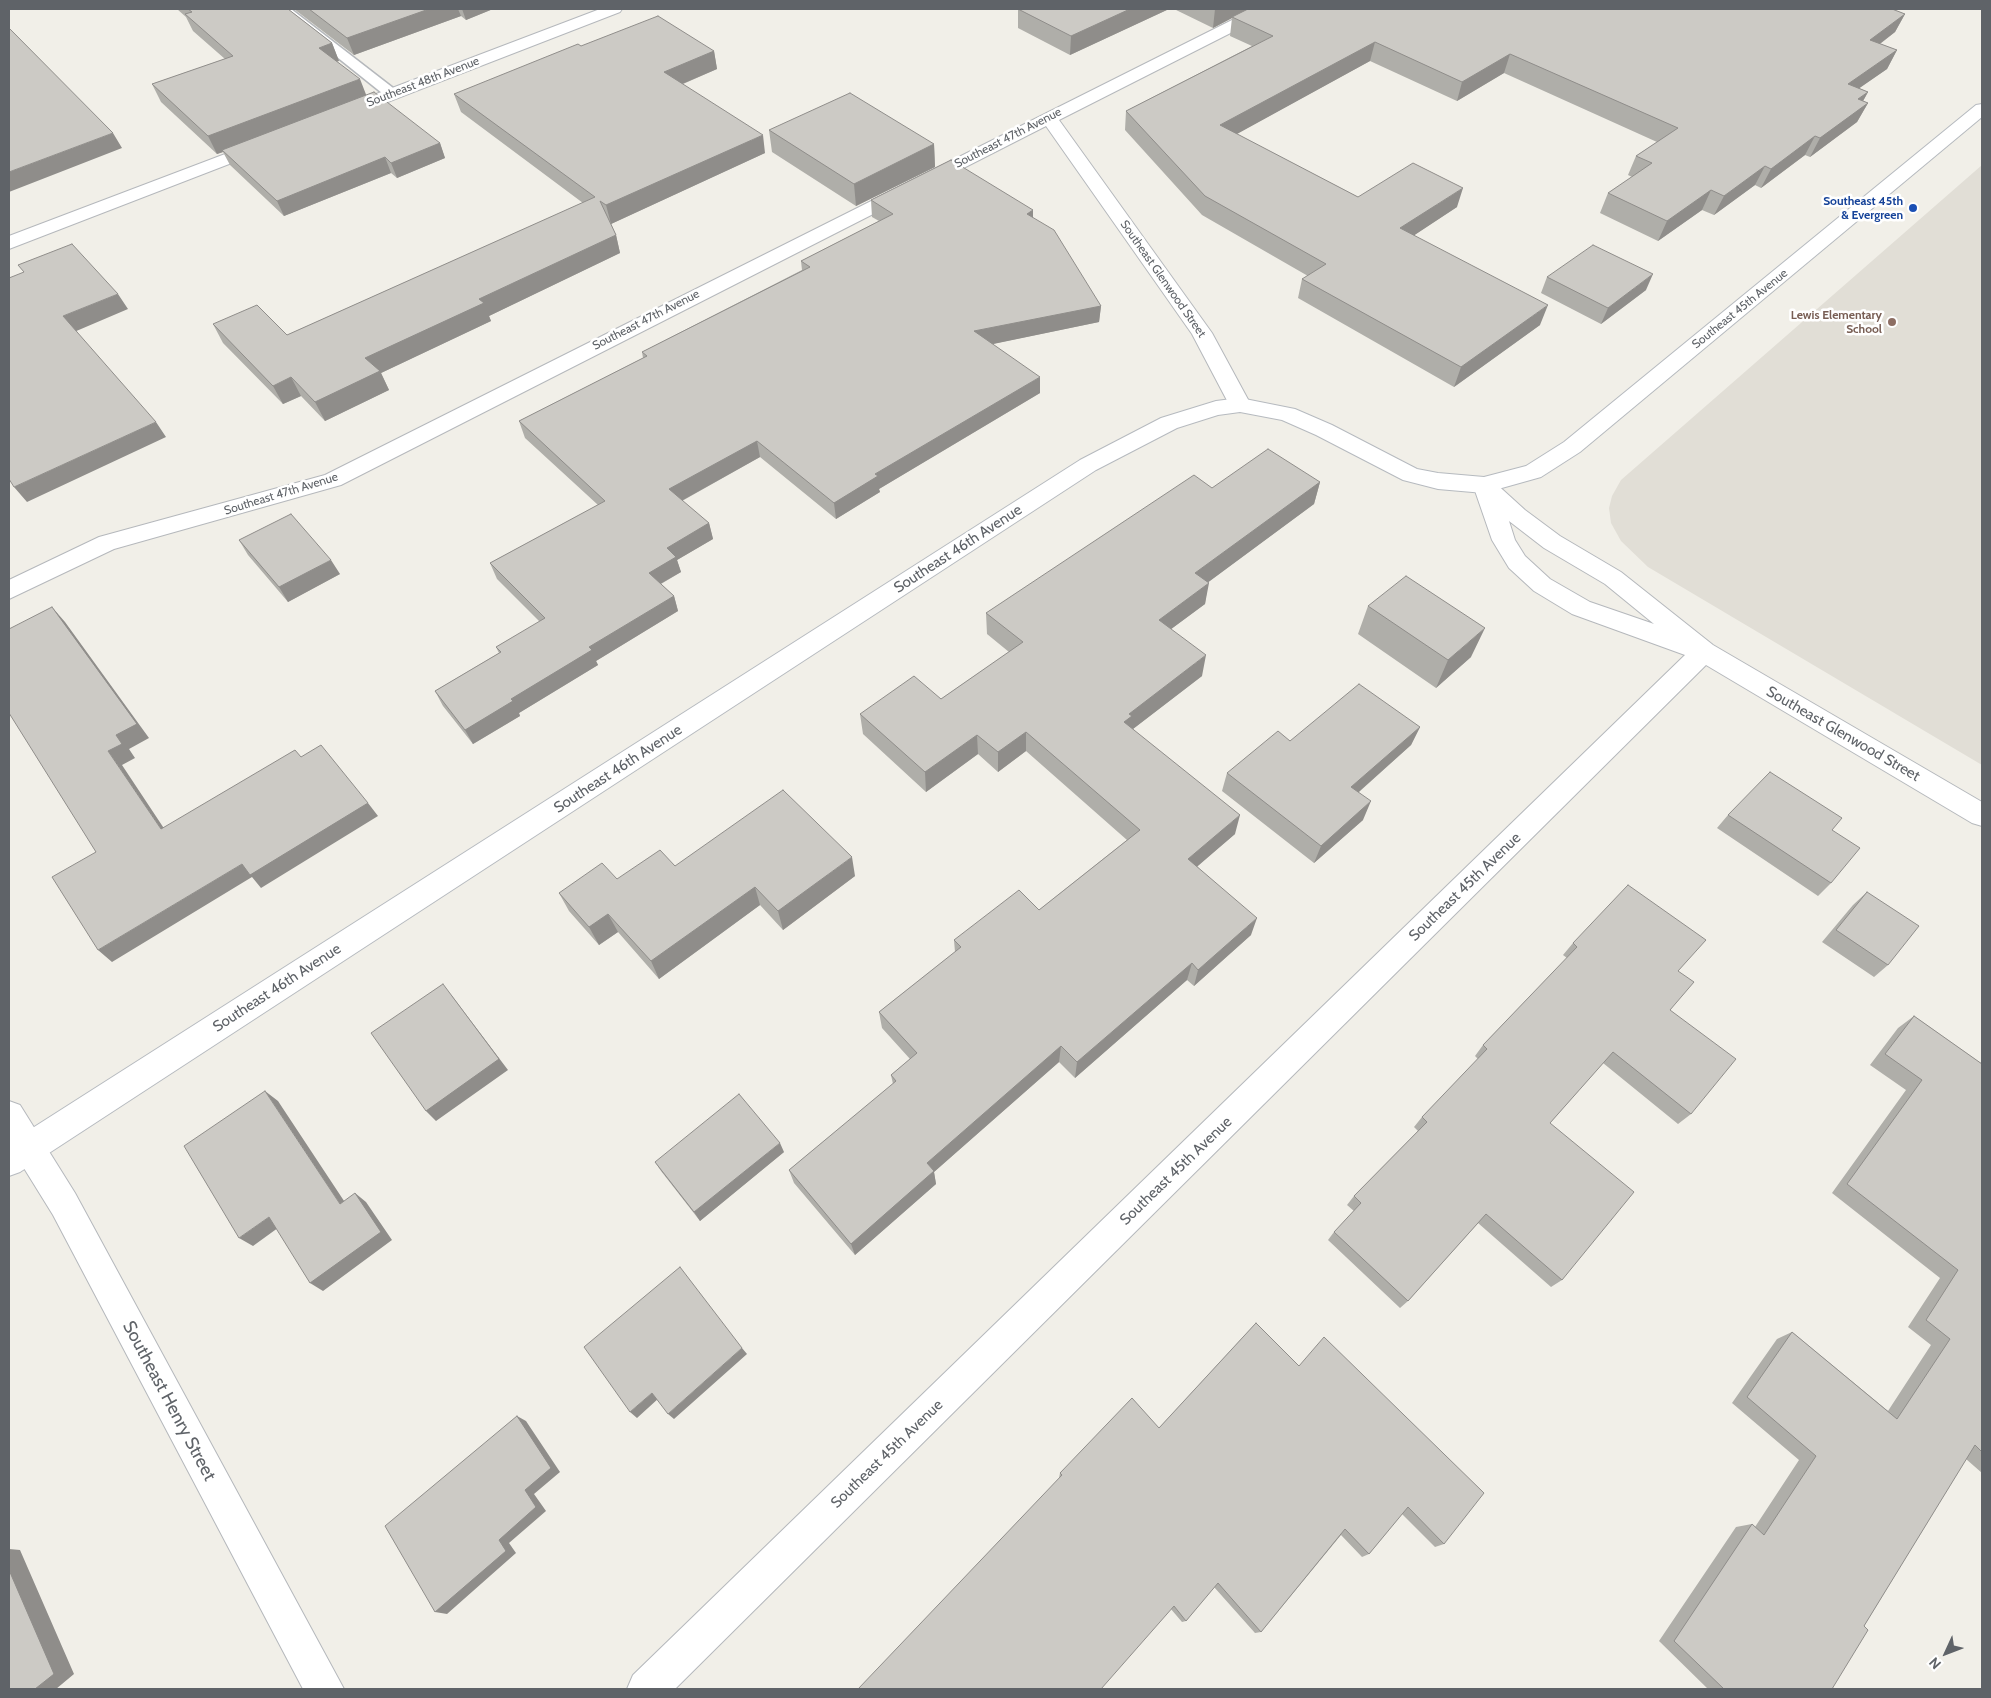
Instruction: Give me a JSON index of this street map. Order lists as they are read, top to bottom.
{
  "streets": {
    "street": [
      "Southeast 48th Avenue",
      "Southeast 47th Avenue",
      "Southeast Glenwood Street",
      "Southeast 45th Avenue",
      "Southeast 46th Avenue",
      "Southeast Henry Street"
    ]
  },
  "crossings": [
    ["Southeast 47th Avenue", "Southeast Glenwood Street"],
    ["Southeast Glenwood Street", "Southeast 45th Avenue"],
    ["Southeast Glenwood Street", "Southeast 46th Avenue"],
    ["Southeast 46th Avenue", "Southeast Henry Street"]
  ],
  "places": ["Southeast 45th & Evergreen", "Lewis Elementary School"],
  "north": "bottom left"
}
